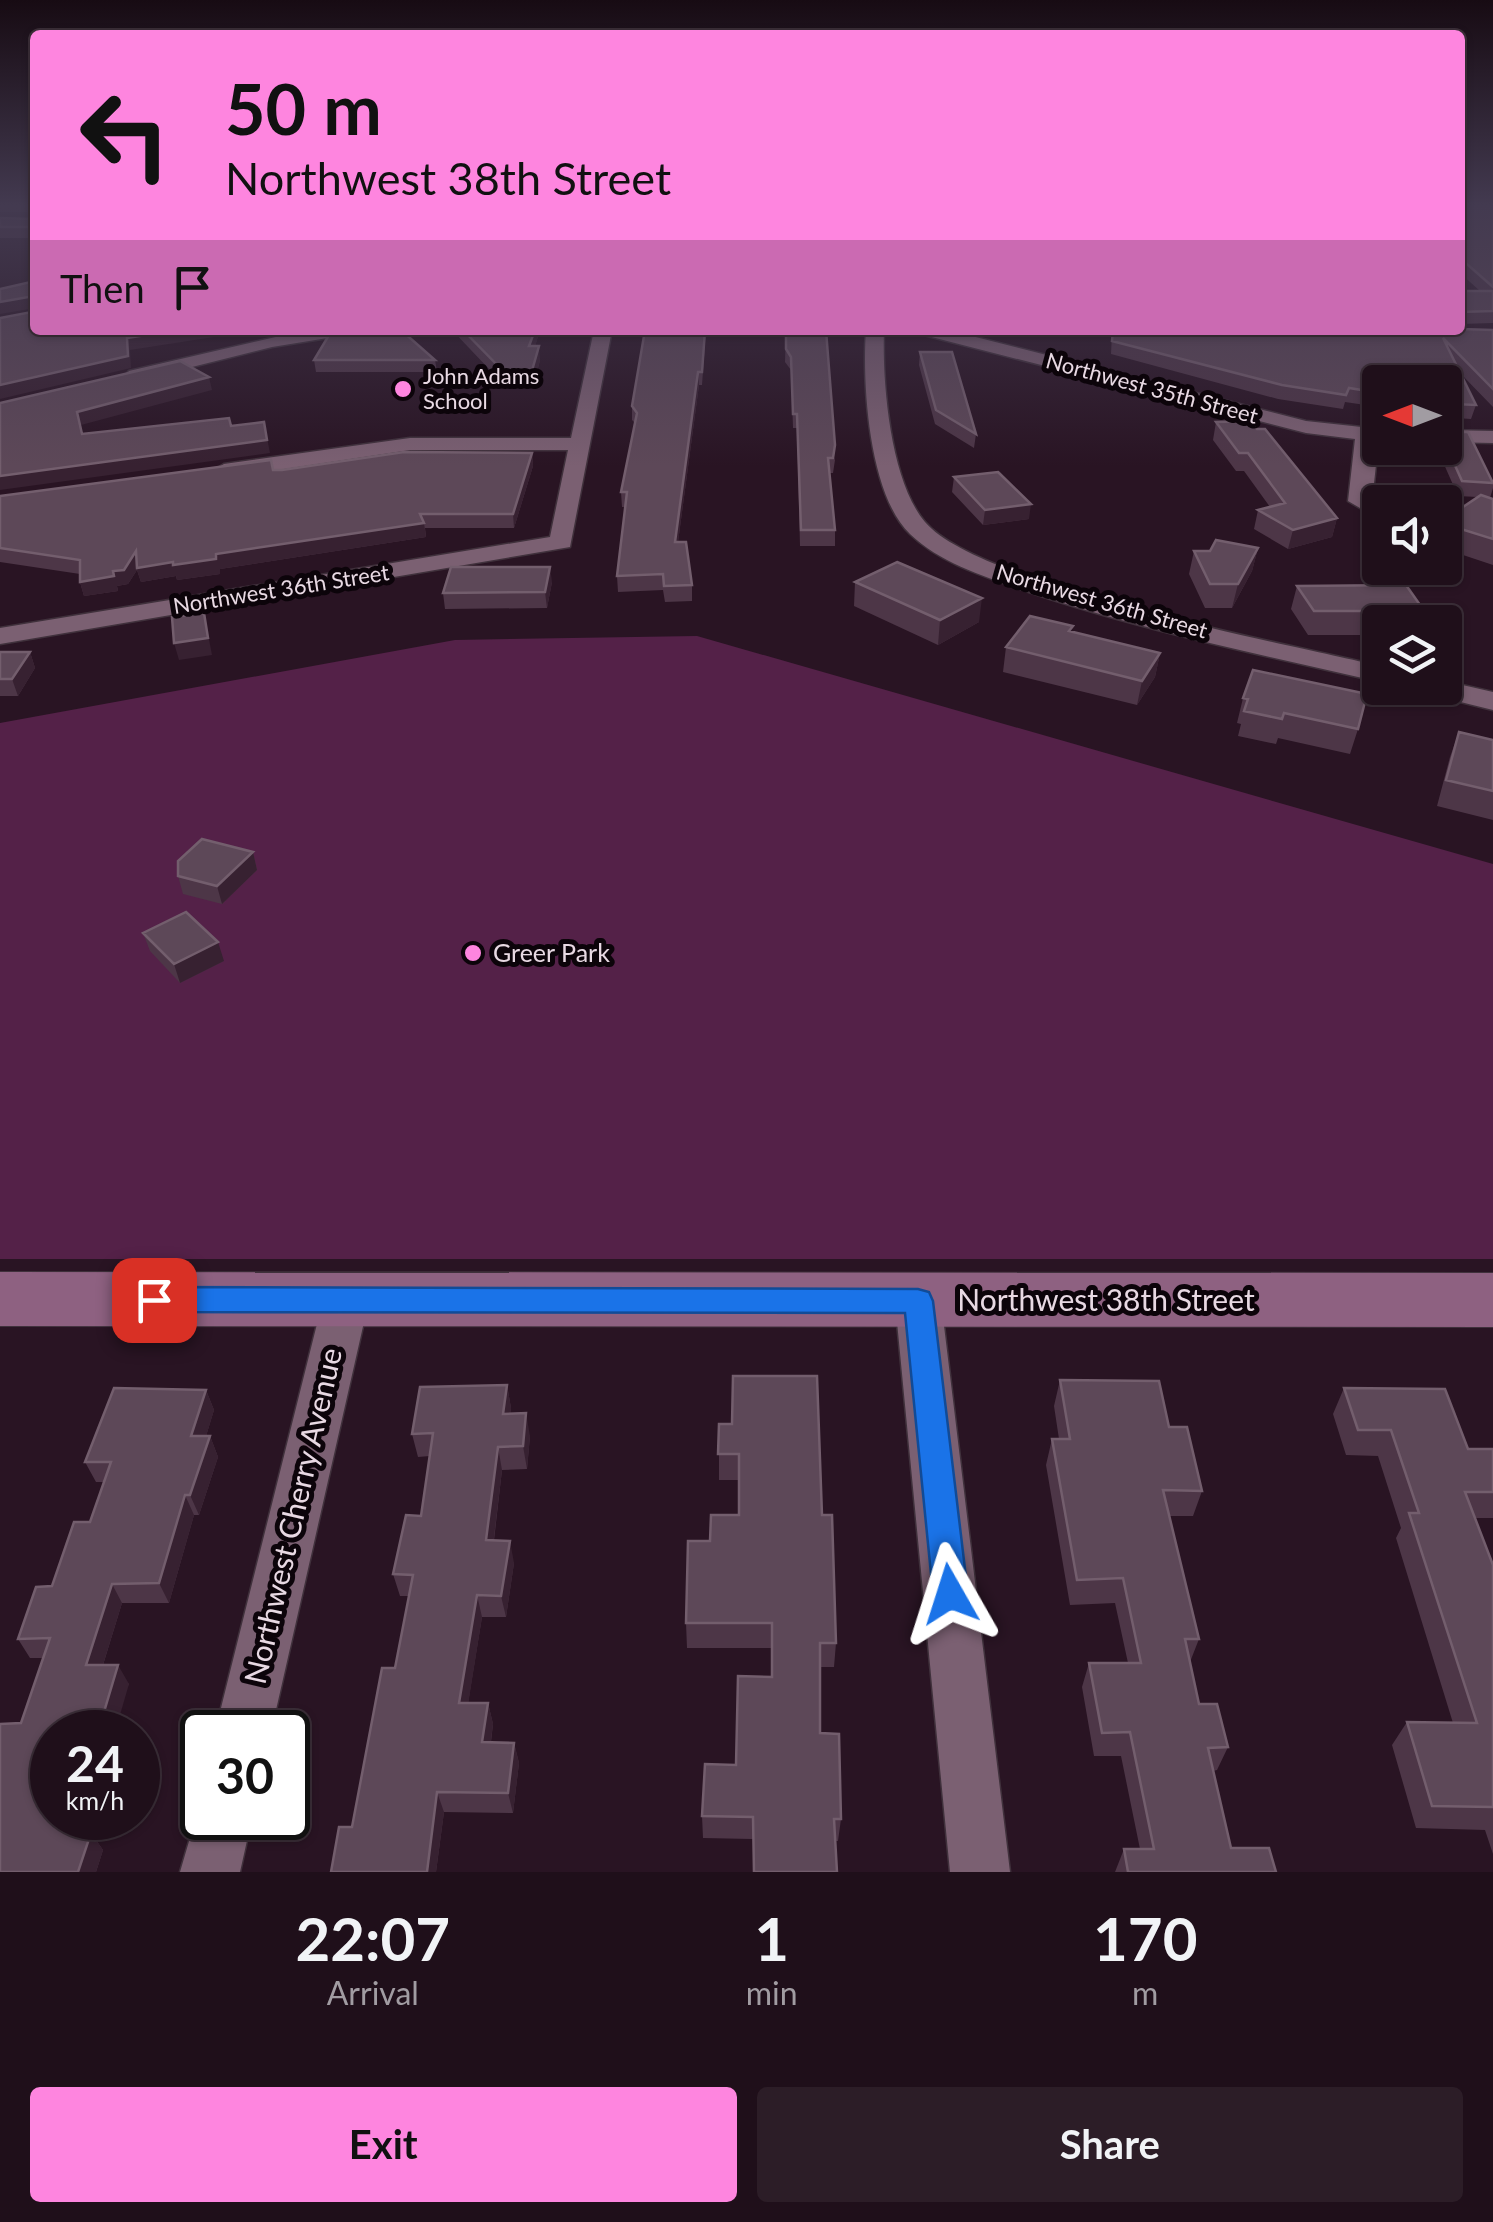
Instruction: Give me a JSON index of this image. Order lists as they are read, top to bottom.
{
  "streets": {
    "main road": ["Northwest 38th Street"],
    "street": ["Northwest 35th Street", "Northwest 36th Street", "Northwest Cherry Avenue"]
  },
  "crossings": [
    ["Northwest 38th Street", "Northwest Cherry Avenue"]
  ],
  "places": ["John Adams School", "Greer Park"],
  "north": "left",
  "page": {
    "turn": ["50 m", "Northwest 38th Street"],
    "then": "Then",
    "speed": "24 km/h",
    "limit": "30",
    "eta": [
      "22:07",
      "Arrival",
      "1",
      "min",
      "170",
      "m"
    ],
    "buttons": ["Exit", "Share"]
  }
}
